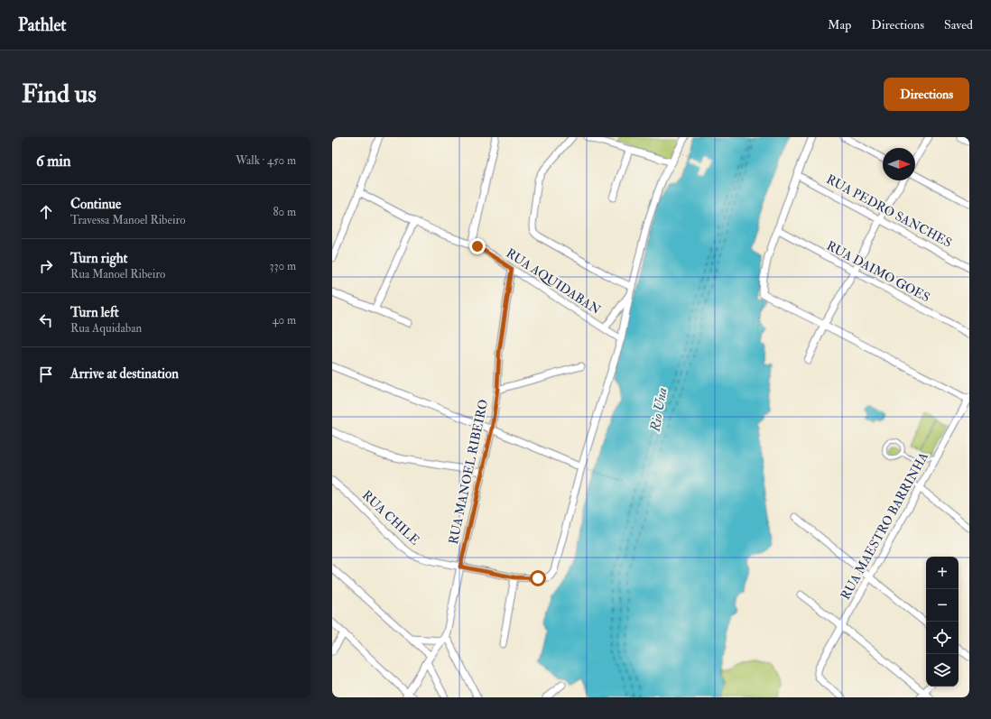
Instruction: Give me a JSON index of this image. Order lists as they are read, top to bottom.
{
  "streets": {
    "street": [
      "RUA PEDRO SANCHES",
      "RUA DAIMO GOES",
      "RUA AQUIDABAN",
      "RUA MANOEL RIBEIRO",
      "RUA CHILE",
      "RUA MAESTRO BARRINHA"
    ]
  },
  "crossings": [
    ["RUA AQUIDABAN", "RUA MANOEL RIBEIRO"],
    ["RUA MANOEL RIBEIRO", "RUA CHILE"]
  ],
  "water": ["Rio Una"],
  "north": "right",
  "page": {
    "header": "Pathlet",
    "nav": ["Map", "Directions", "Saved"],
    "buttons": "Directions",
    "title": "Find us",
    "heading": ["6 min", "Walk · 450 m"],
    "list": [
      ["Continue", "Travessa Manoel Ribeiro", "80 m"],
      ["Turn right", "Rua Manoel Ribeiro", "330 m"],
      ["Turn left", "Rua Aquidaban", "40 m"],
      "Arrive at destination"
    ],
    "map_buttons": ["+", "−"]
  }
}
